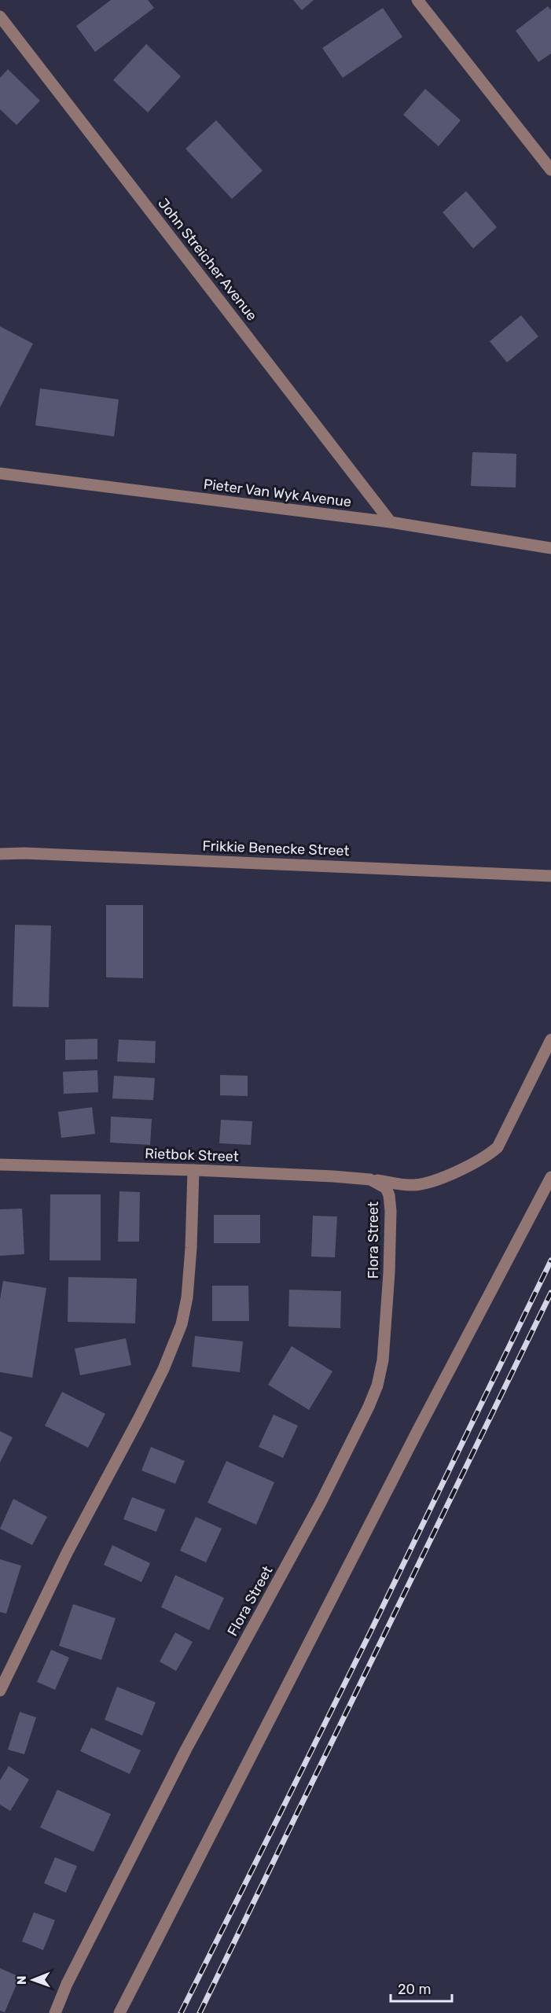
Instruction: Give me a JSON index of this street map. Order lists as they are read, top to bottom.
{
  "streets": {
    "street": [
      "John Streicher Avenue",
      "Pieter Van Wyk Avenue",
      "Frikkie Benecke Street",
      "Rietbok Street",
      "Flora Street"
    ]
  },
  "crossings": [
    ["John Streicher Avenue", "Pieter Van Wyk Avenue"],
    ["Rietbok Street", "Flora Street"]
  ],
  "scale_bar": "20 m",
  "north": "left"
}
